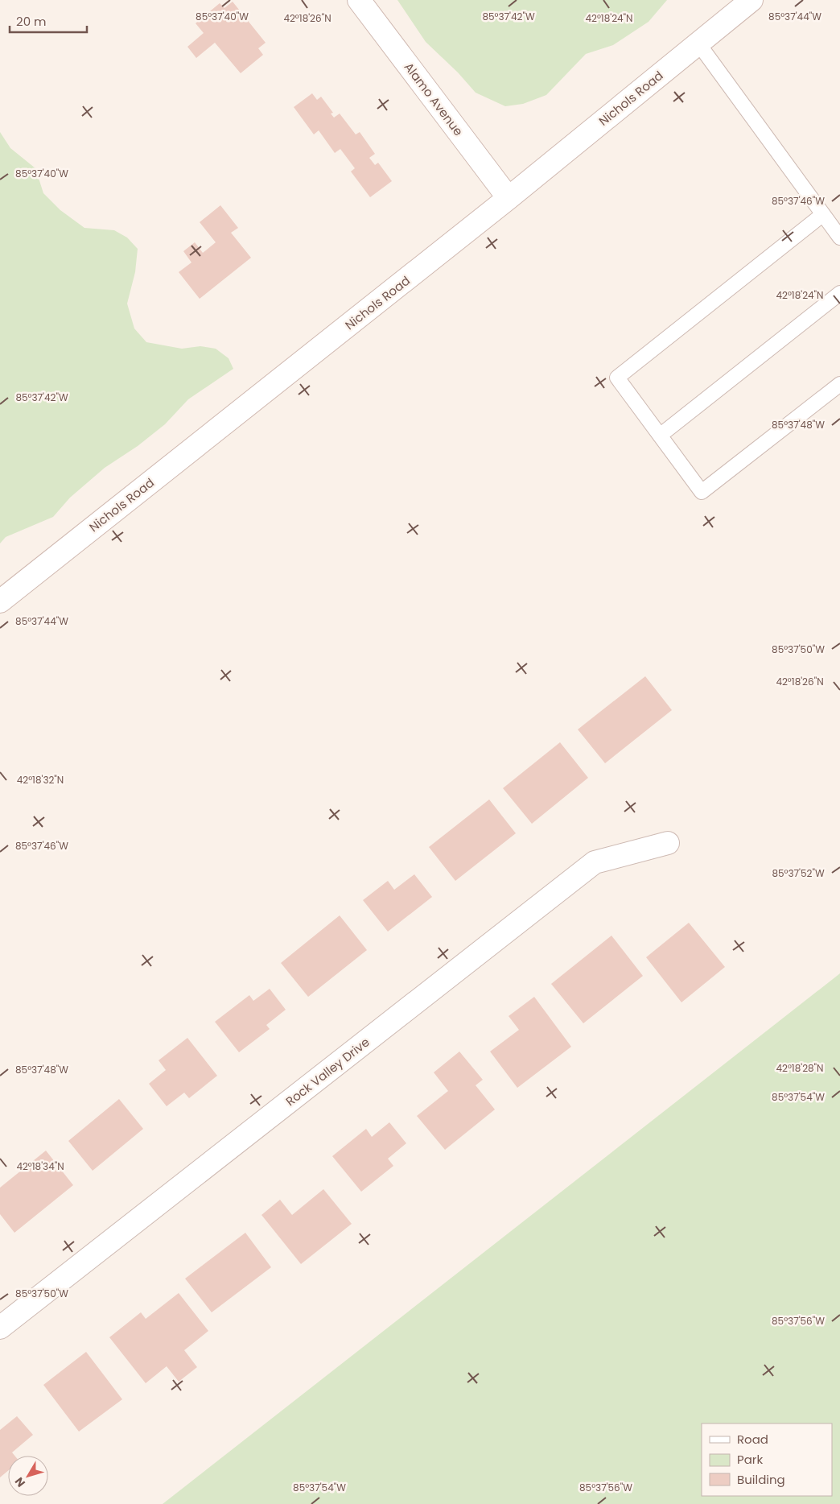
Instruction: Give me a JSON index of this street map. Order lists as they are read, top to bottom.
{
  "streets": {
    "street": ["Nichols Road", "Alamo Avenue", "Rock Valley Drive"]
  },
  "crossings": [
    ["Nichols Road", "Alamo Avenue"]
  ],
  "legend": ["Road", "Park", "Building"],
  "scale_bar": "20 m",
  "north": "bottom left",
  "coordinates": [
    "85°37'40\"W",
    "85°37'42\"W",
    "85°37'44\"W",
    "42°18'26\"N",
    "42°18'24\"N",
    "85°37'46\"W",
    "85°37'48\"W",
    "85°37'50\"W",
    "42°18'32\"N",
    "85°37'52\"W",
    "42°18'28\"N",
    "85°37'54\"W",
    "42°18'34\"N",
    "85°37'56\"W"
  ]
}
